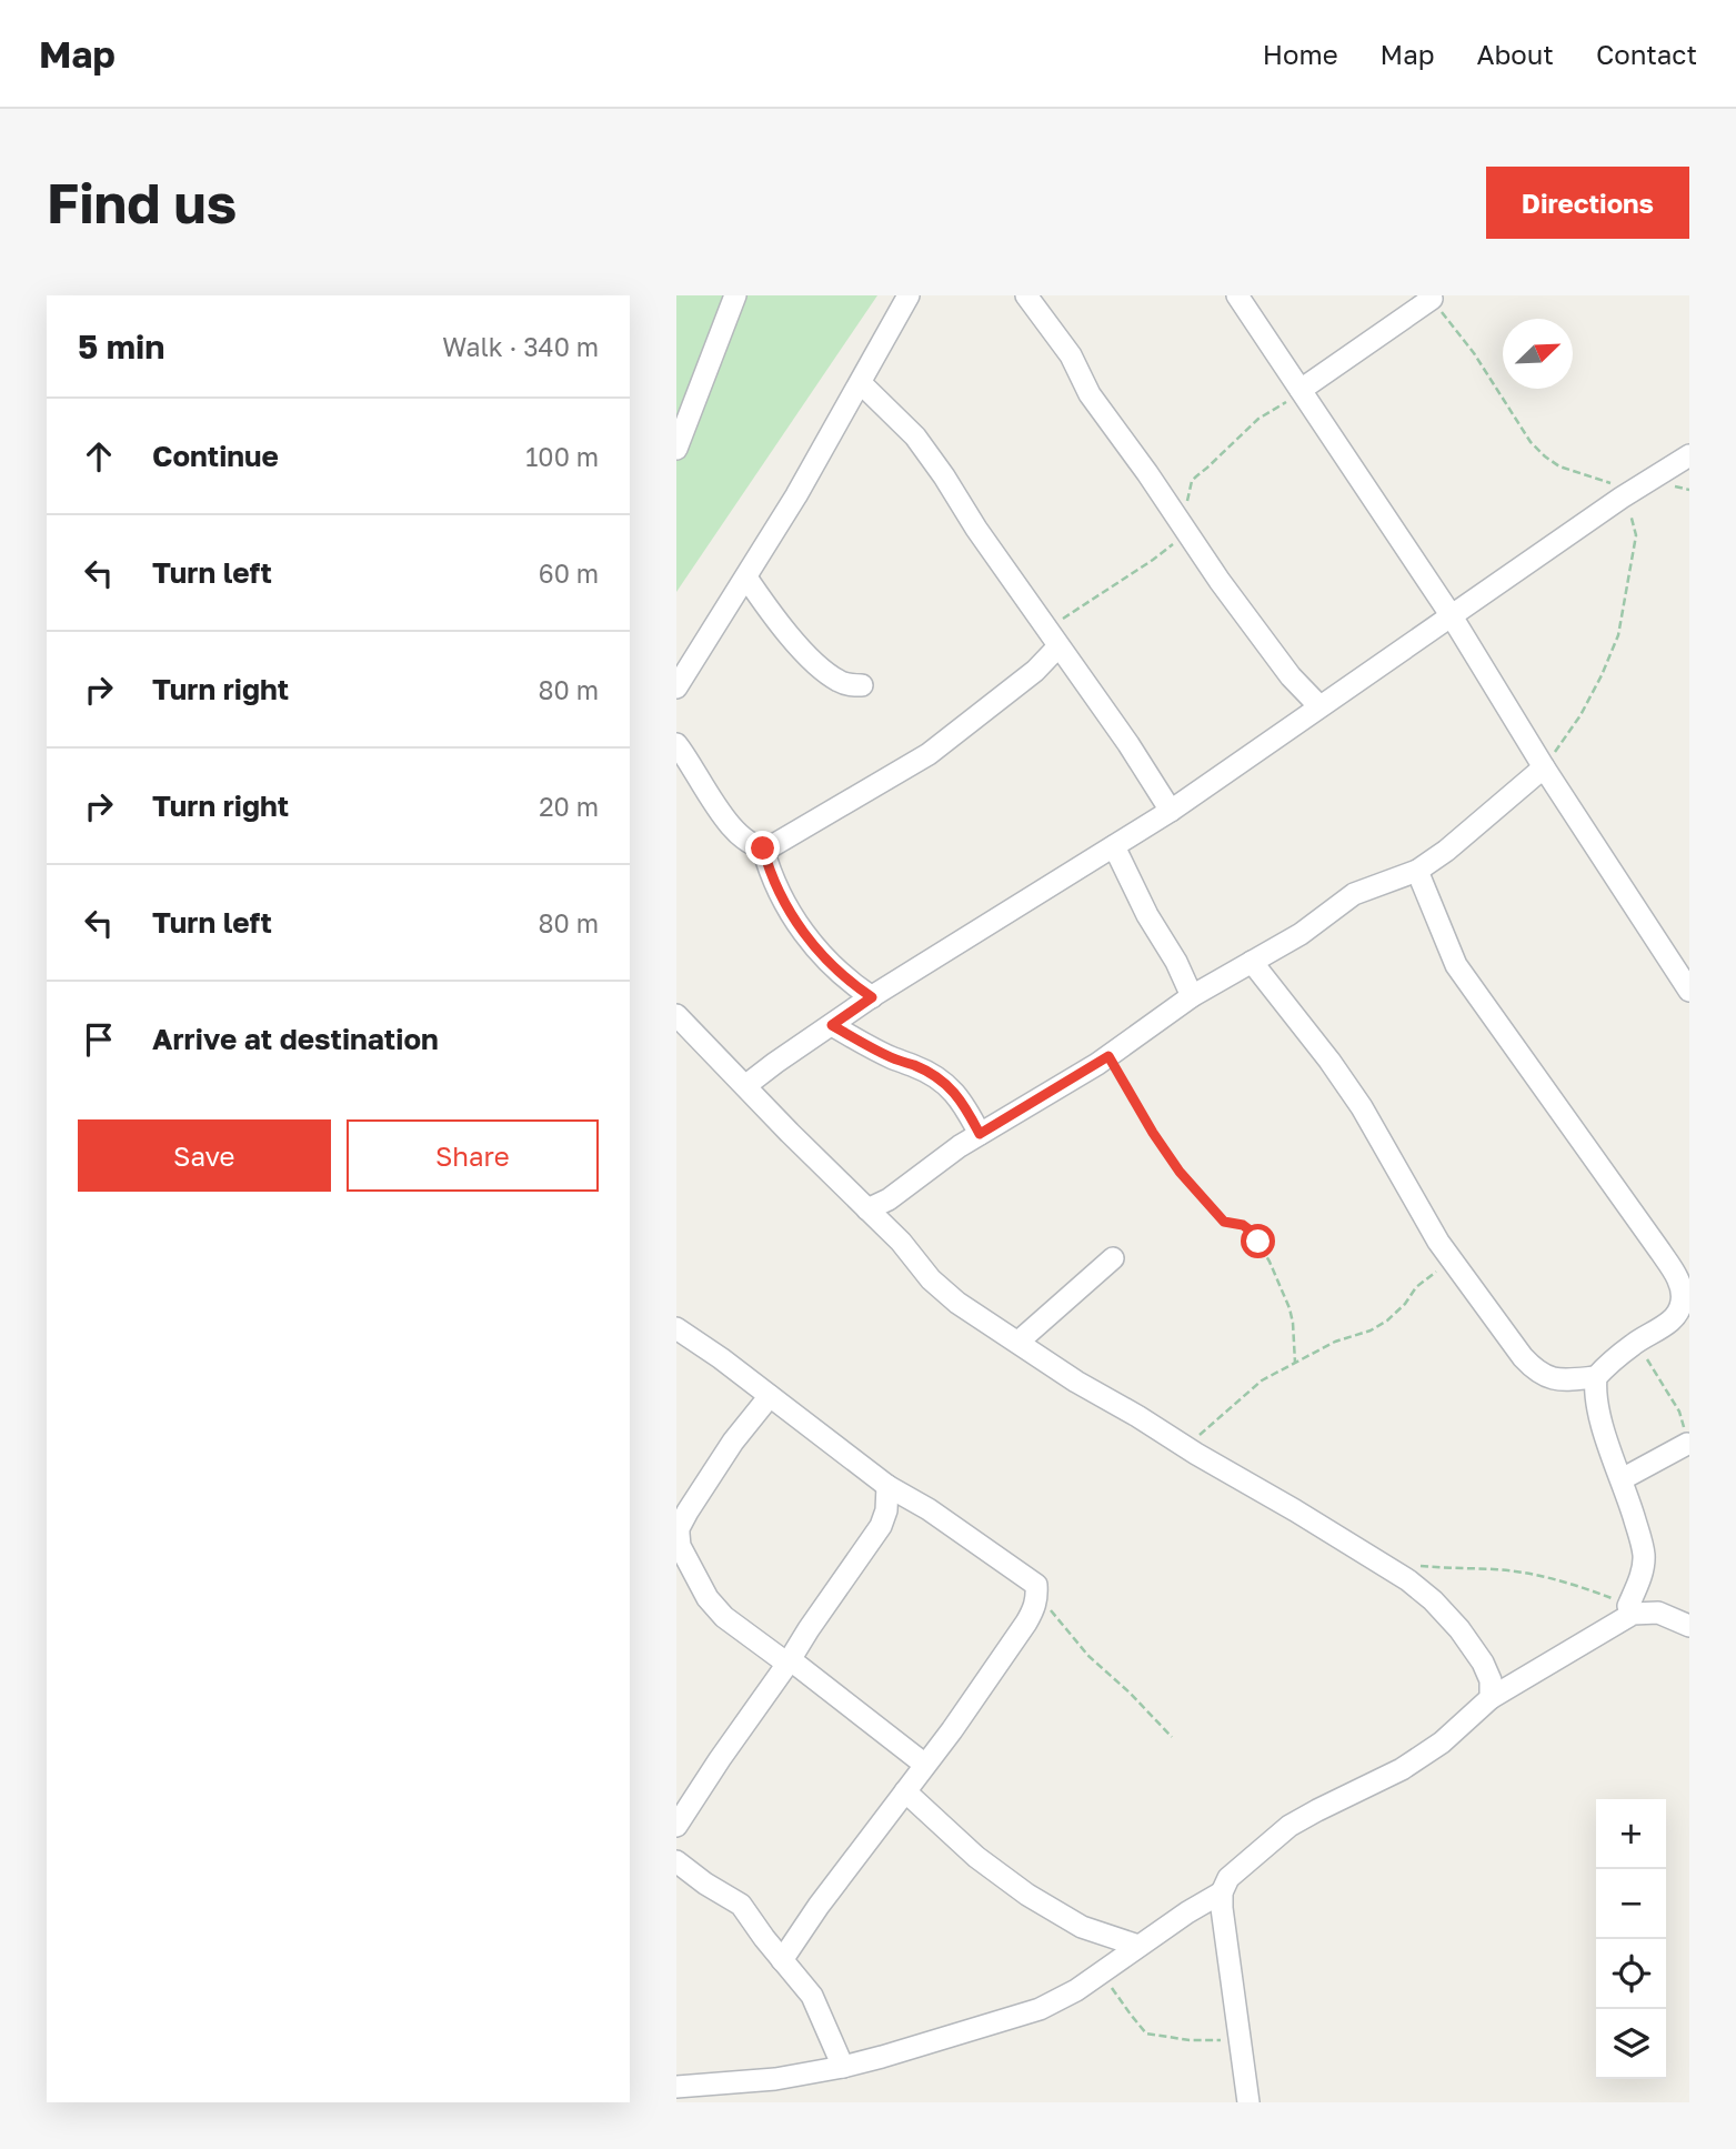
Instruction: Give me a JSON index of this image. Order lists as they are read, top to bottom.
{
  "north": "top right",
  "page": {
    "header": "Map",
    "nav": [
      "Home",
      "Map",
      "About",
      "Contact"
    ],
    "buttons": [
      "Directions",
      ["Save", "Share"]
    ],
    "title": "Find us",
    "heading": ["5 min", "Walk · 340 m"],
    "list": [
      ["Continue", "100 m"],
      ["Turn left", "60 m"],
      ["Turn right", "80 m"],
      ["Turn right", "20 m"],
      ["Turn left", "80 m"],
      "Arrive at destination"
    ],
    "map_buttons": ["+", "−"]
  }
}
